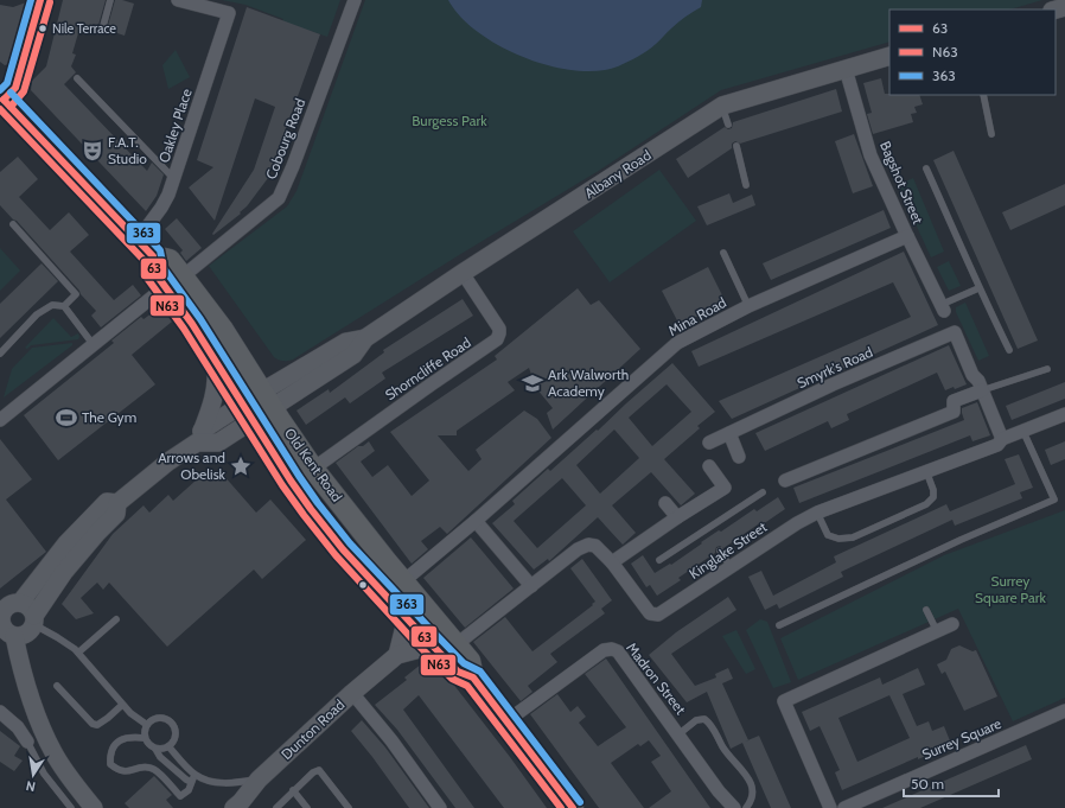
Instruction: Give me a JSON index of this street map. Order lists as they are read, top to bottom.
{
  "streets": {
    "highway": ["Old Kent Road"],
    "main road": ["Albany Road", "Dunton Road"],
    "street": [
      "Oakley Place",
      "Cobourg Road",
      "Bagshot Street",
      "Mina Road",
      "Smyrk's Road",
      "Shorncliffe Road",
      "Kinglake Street",
      "Madron Street",
      "Surrey Square"
    ]
  },
  "crossings": [
    ["Oakley Place", "Old Kent Road"],
    ["Cobourg Road", "Old Kent Road"],
    ["Albany Road", "Bagshot Street"],
    ["Albany Road", "Shorncliffe Road"],
    ["Albany Road", "Old Kent Road"],
    ["Bagshot Street", "Mina Road"],
    ["Mina Road", "Old Kent Road"],
    ["Shorncliffe Road", "Old Kent Road"],
    ["Old Kent Road", "Kinglake Street"],
    ["Old Kent Road", "Madron Street"],
    ["Old Kent Road", "Dunton Road"]
  ],
  "parks": ["Burgess Park", "Surrey Square Park"],
  "places": {
    "other": ["Nile Terrace"],
    "theatre": ["F.A.T. Studio"],
    "school or university": ["Ark Walworth Academy"],
    "sports": ["The Gym"],
    "place": ["Arrows and Obelisk"]
  },
  "lines": ["transit line 63", "transit line 363", "transit line N63"],
  "legend": ["63", "N63", "363"],
  "scale_bar": "50 m",
  "north": "bottom"
}
